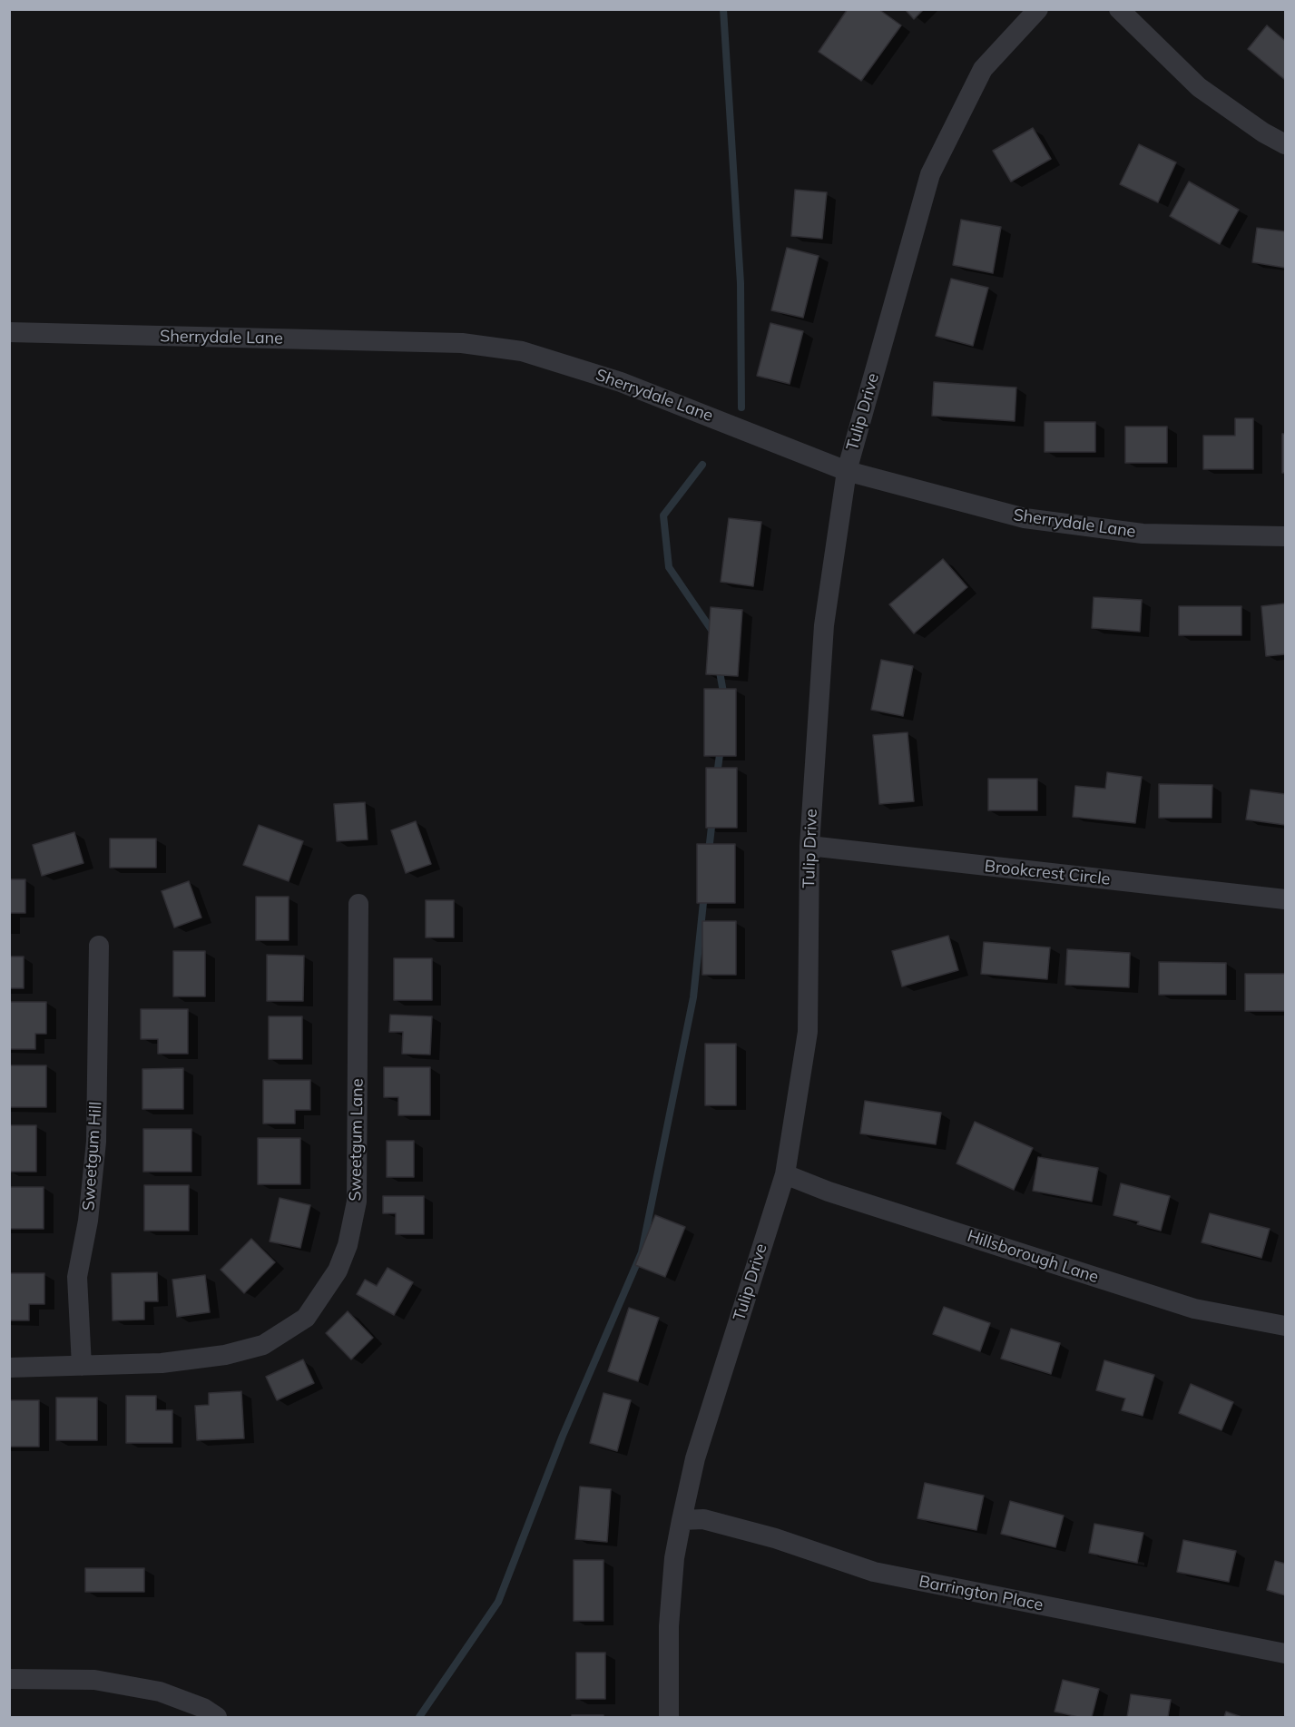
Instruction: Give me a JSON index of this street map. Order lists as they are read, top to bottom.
{
  "streets": {
    "street": [
      "Sherrydale Lane",
      "Tulip Drive",
      "Brookcrest Circle",
      "Sweetgum Lane",
      "Sweetgum Hill",
      "Hillsborough Lane",
      "Barrington Place"
    ]
  },
  "crossings": [
    ["Sherrydale Lane", "Tulip Drive"],
    ["Tulip Drive", "Brookcrest Circle"],
    ["Tulip Drive", "Hillsborough Lane"],
    ["Tulip Drive", "Barrington Place"],
    ["Sweetgum Lane", "Sweetgum Hill"]
  ]
}
